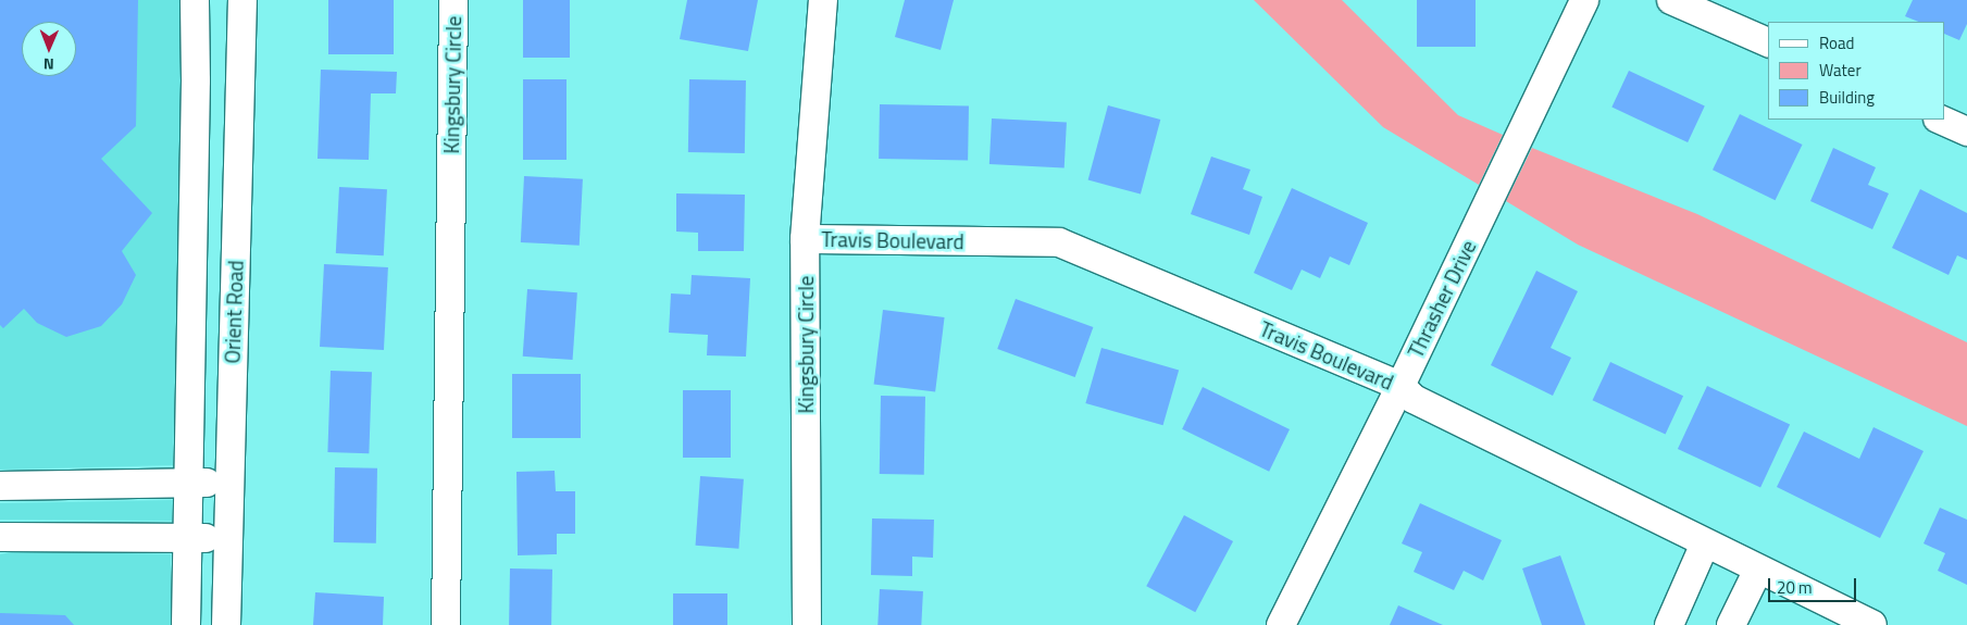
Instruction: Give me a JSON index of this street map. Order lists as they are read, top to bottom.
{
  "streets": {
    "street": [
      "Kingsbury Circle",
      "Travis Boulevard",
      "Thrasher Drive",
      "Orient Road"
    ]
  },
  "crossings": [
    ["Kingsbury Circle", "Travis Boulevard"],
    ["Travis Boulevard", "Thrasher Drive"]
  ],
  "legend": ["Road", "Water", "Building"],
  "scale_bar": "20 m",
  "north": "bottom"
}
